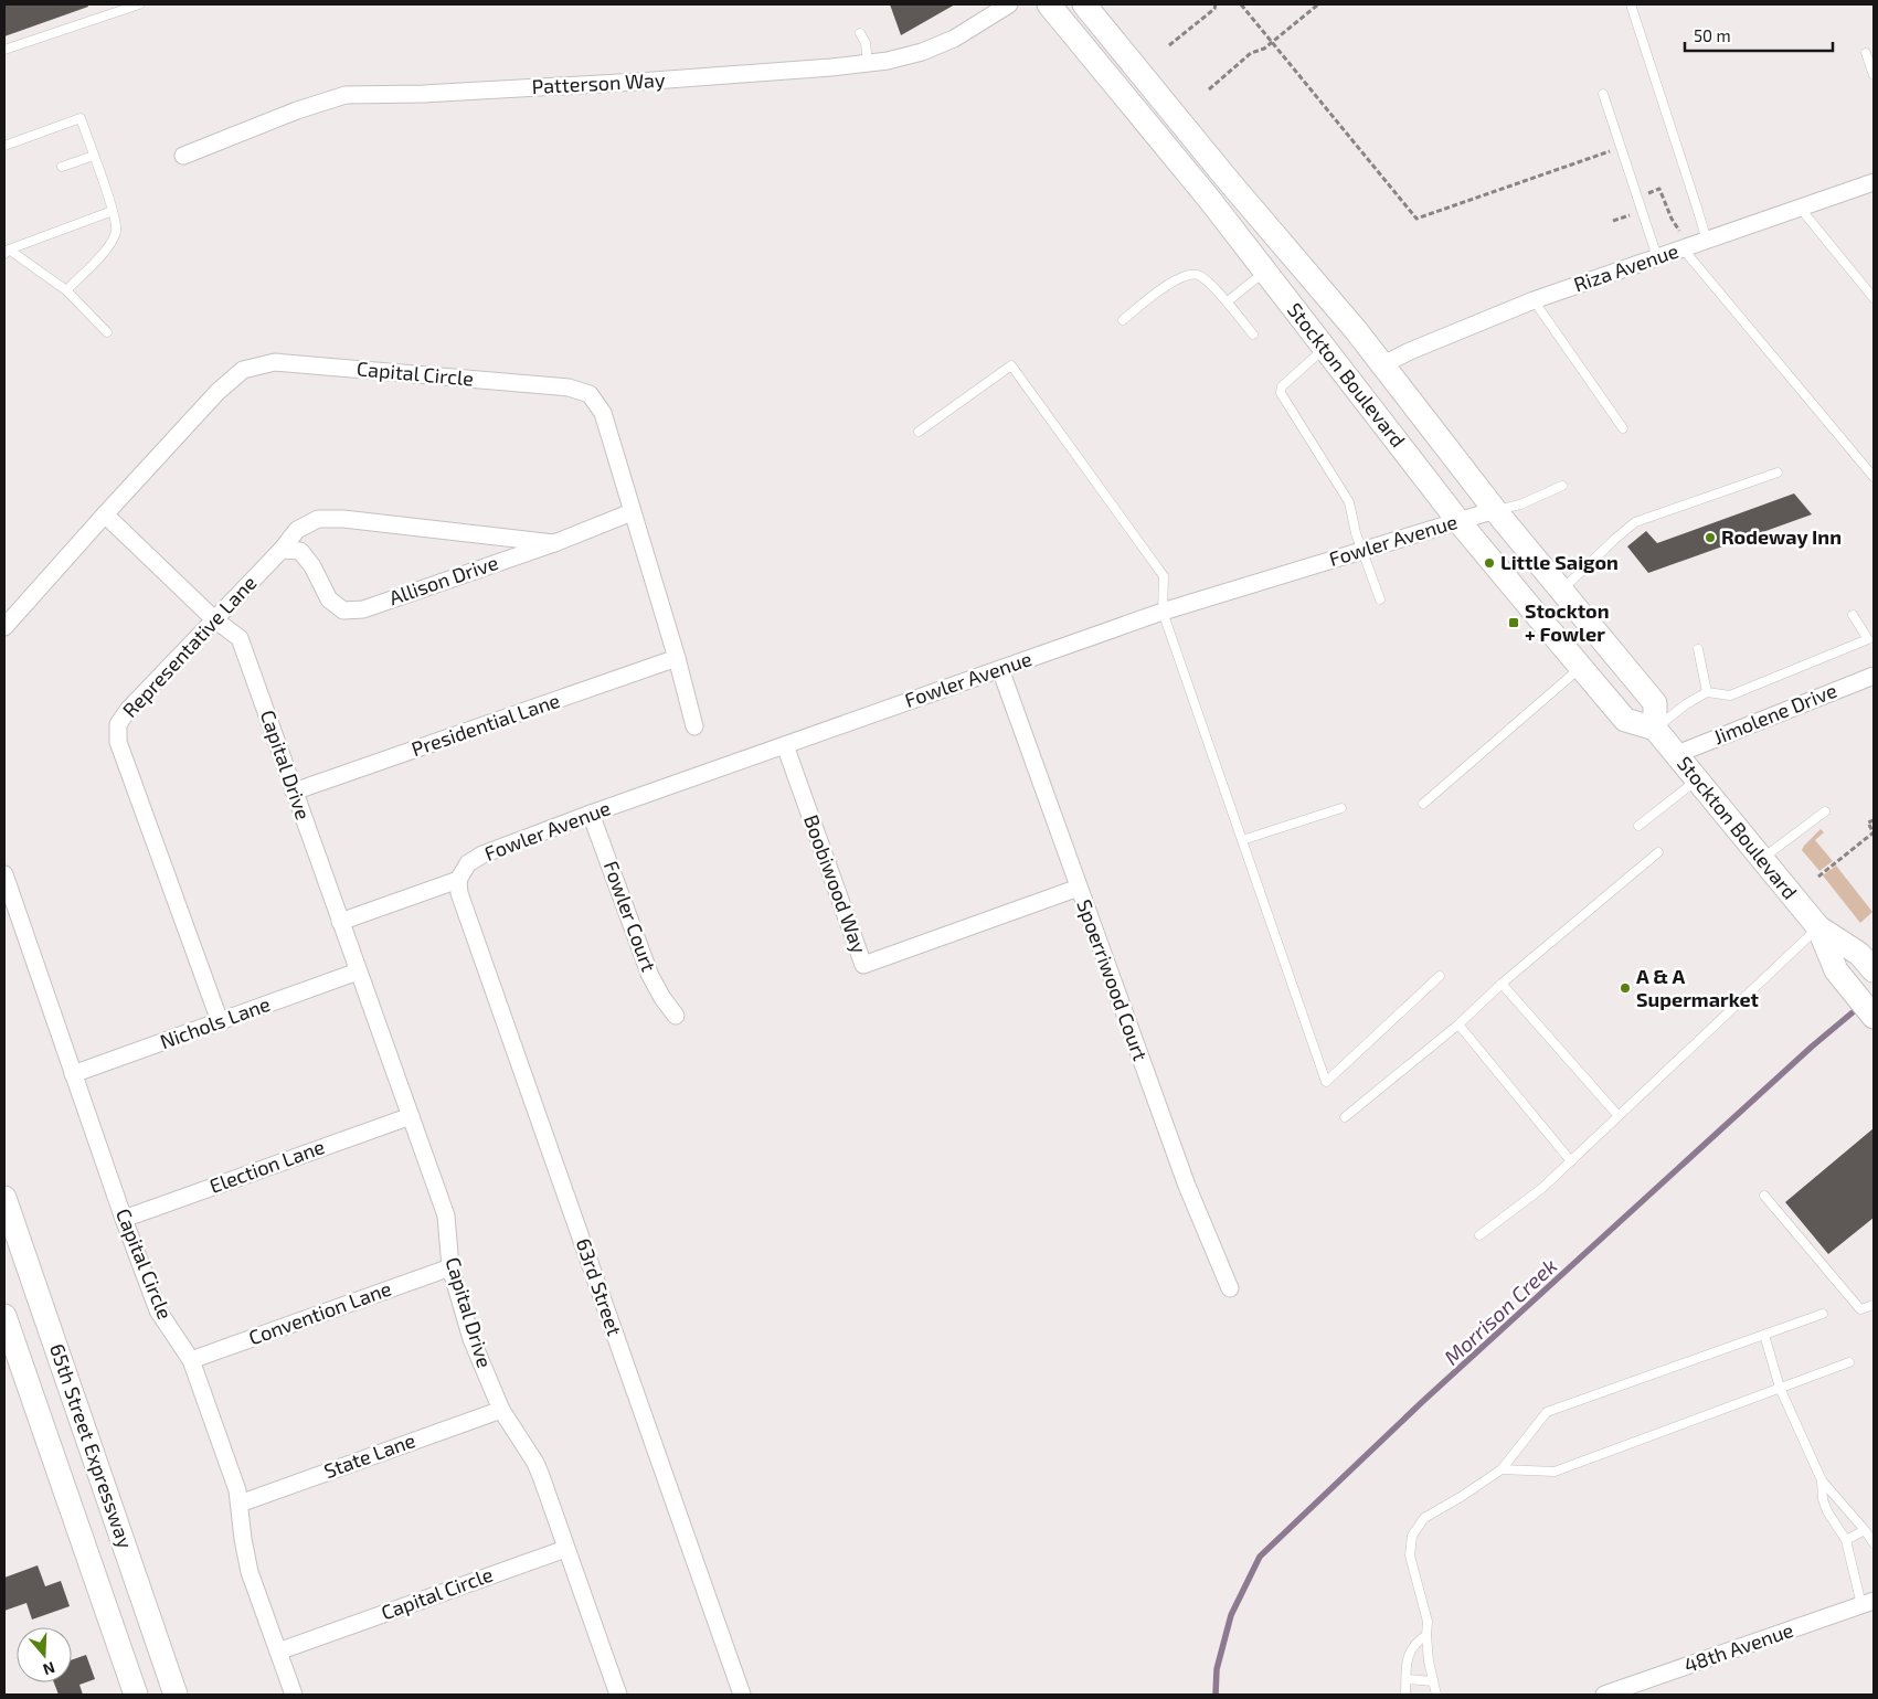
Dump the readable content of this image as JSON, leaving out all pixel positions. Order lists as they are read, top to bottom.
{
  "streets": {
    "main road": ["Stockton Boulevard", "65th Street Expressway"],
    "street": [
      "Patterson Way",
      "Riza Avenue",
      "Capital Circle",
      "Fowler Avenue",
      "Allison Drive",
      "Representative Lane",
      "Jimolene Drive",
      "Presidential Lane",
      "Capital Drive",
      "Boobiwood Way",
      "Fowler Court",
      "Spoerriwood Court",
      "Nichols Lane",
      "Election Lane",
      "63rd Street",
      "Convention Lane",
      "State Lane",
      "48th Avenue"
    ]
  },
  "crossings": [
    ["Riza Avenue", "Stockton Boulevard"],
    ["Capital Circle", "Allison Drive"],
    ["Capital Circle", "Presidential Lane"],
    ["Capital Circle", "Capital Drive"],
    ["Capital Circle", "Nichols Lane"],
    ["Capital Circle", "Election Lane"],
    ["Capital Circle", "Convention Lane"],
    ["Capital Circle", "State Lane"],
    ["Stockton Boulevard", "Fowler Avenue"],
    ["Stockton Boulevard", "Jimolene Drive"],
    ["Fowler Avenue", "Boobiwood Way"],
    ["Fowler Avenue", "Fowler Court"],
    ["Fowler Avenue", "Spoerriwood Court"],
    ["Fowler Avenue", "63rd Street"],
    ["Allison Drive", "Representative Lane"],
    ["Representative Lane", "Capital Drive"],
    ["Representative Lane", "Nichols Lane"],
    ["Presidential Lane", "Capital Drive"],
    ["Capital Drive", "Nichols Lane"],
    ["Capital Drive", "Election Lane"],
    ["Capital Drive", "Convention Lane"],
    ["Capital Drive", "State Lane"],
    ["Boobiwood Way", "Spoerriwood Court"]
  ],
  "water": ["Morrison Creek"],
  "places": {
    "other": ["Rodeway Inn", "Little Saigon", "A & A Supermarket"],
    "transit": ["Stockton + Fowler"]
  },
  "scale_bar": "50 m",
  "north": "bottom"
}
